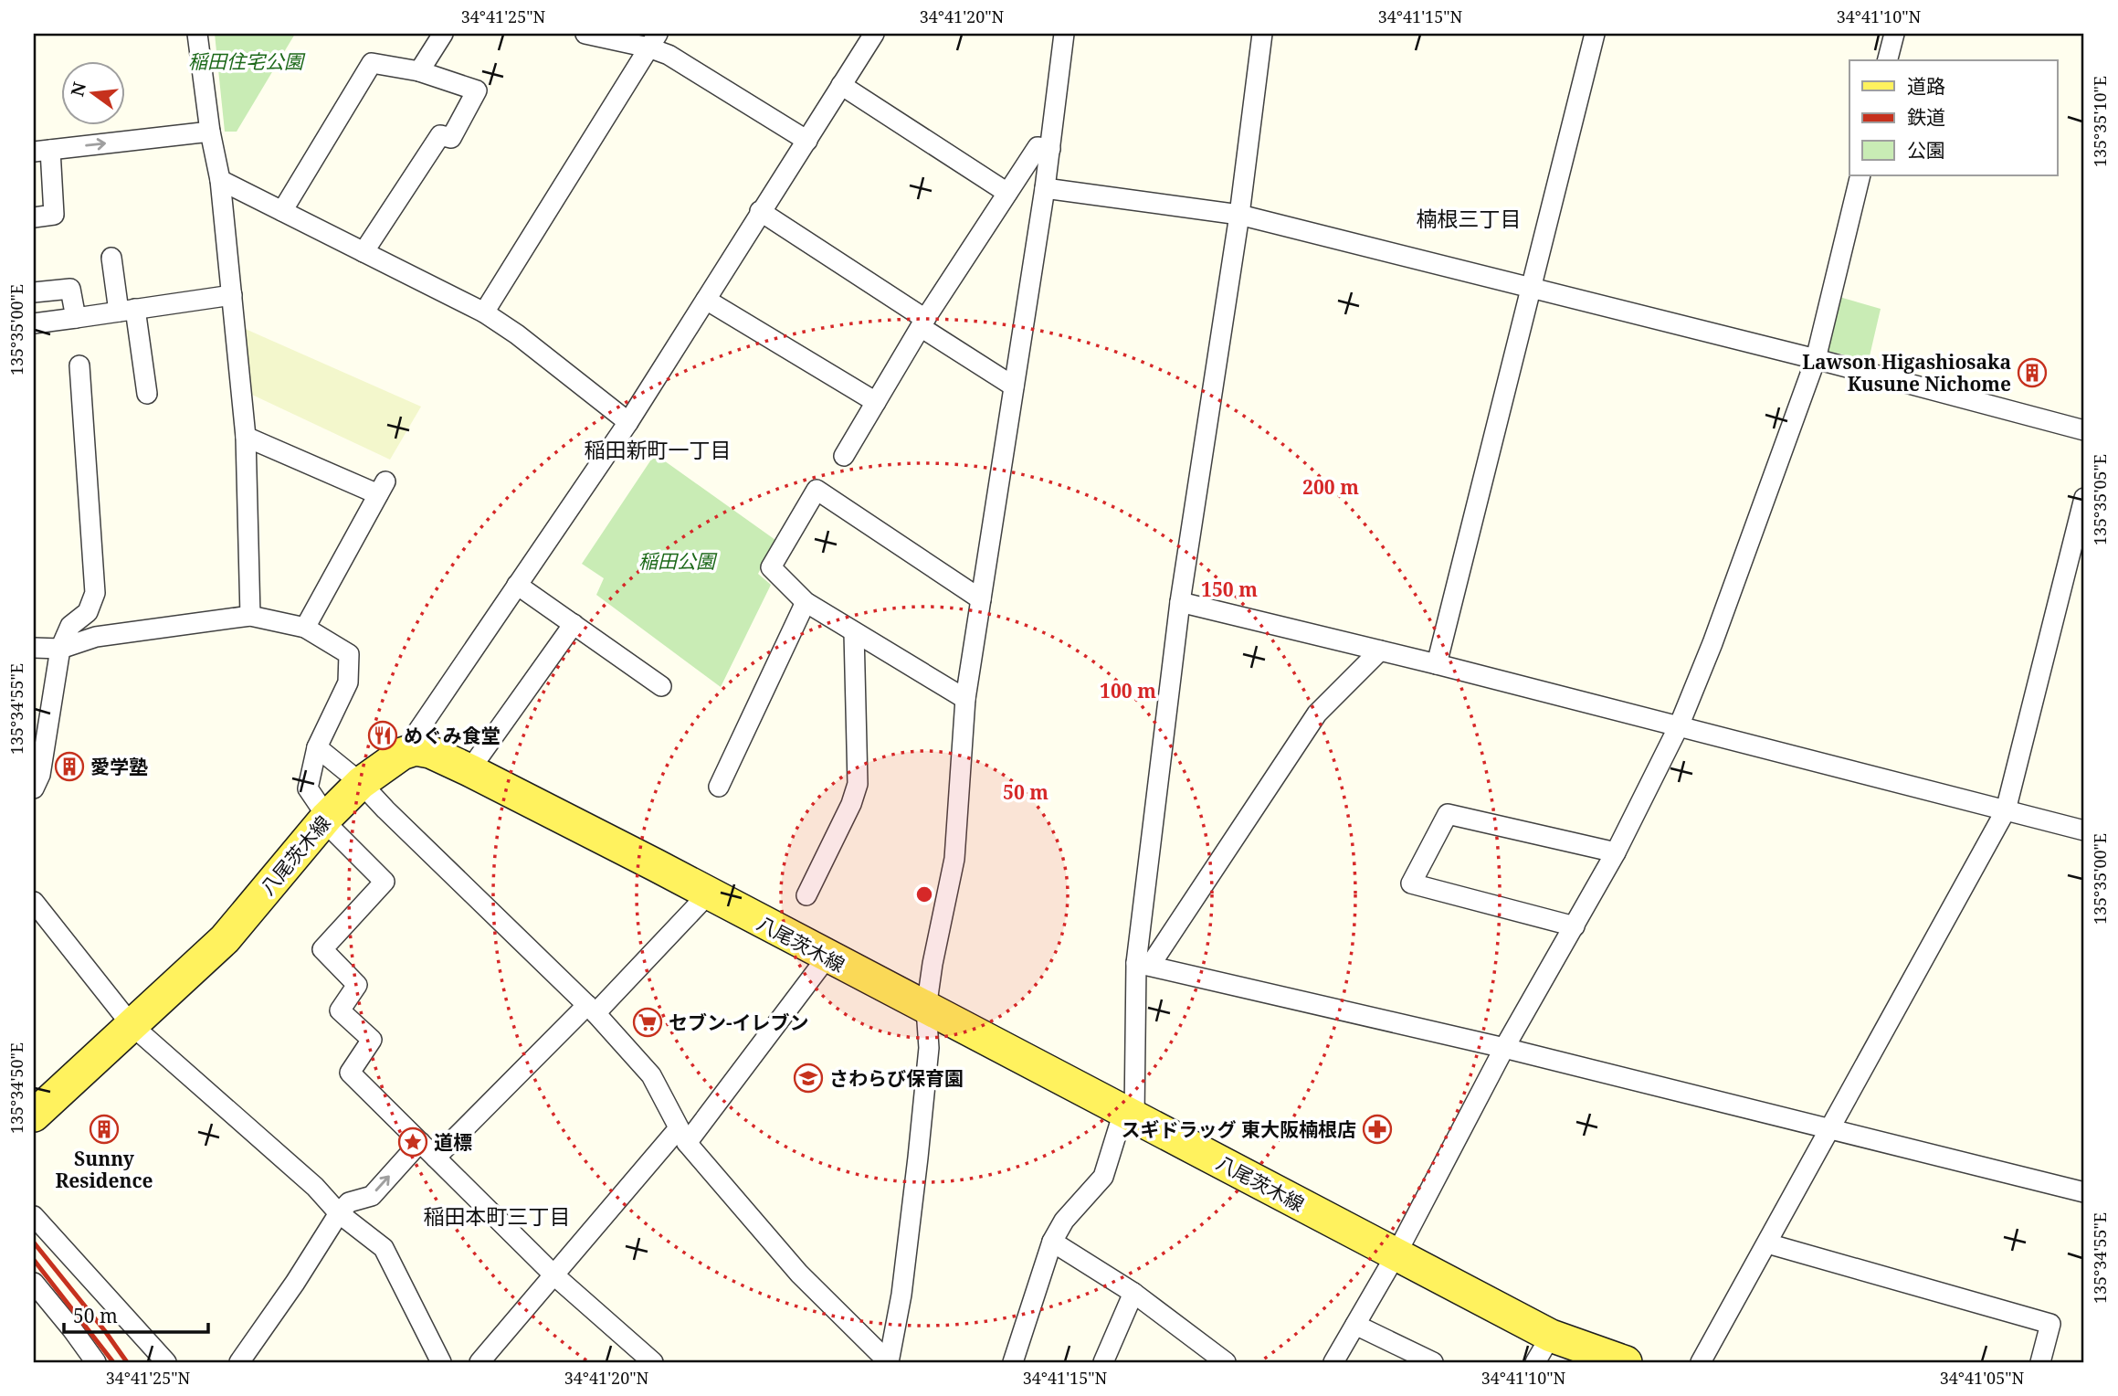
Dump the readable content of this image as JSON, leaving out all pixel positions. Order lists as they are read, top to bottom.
{
  "streets": {
    "main road": ["八尾茨木線"]
  },
  "districts": ["楠根三丁目", "稲田新町一丁目", "稲田本町三丁目"],
  "parks": ["稲田住宅公園", "稲田公園"],
  "places": {
    "building": ["Lawson Higashiosaka Kusune Nichome", "愛学塾", "Sunny Residence"],
    "restaurant": ["めぐみ食堂"],
    "supermarket": ["セブン-イレブン"],
    "school or university": ["さわらび保育園"],
    "pharmacy": ["スギドラッグ 東大阪楠根店"],
    "place": ["道標"]
  },
  "legend": ["道路", "鉄道", "公園"],
  "scale_bar": "50 m",
  "north": "left",
  "coordinates": [
    "34°41'25\"N",
    "34°41'20\"N",
    "34°41'15\"N",
    "34°41'10\"N",
    "135°35'10\"E",
    "135°35'00\"E",
    "135°35'05\"E",
    "135°34'55\"E",
    "135°34'50\"E",
    "34°41'05\"N"
  ],
  "rings": [
    "200 m",
    "150 m",
    "100 m",
    "50 m"
  ]
}
